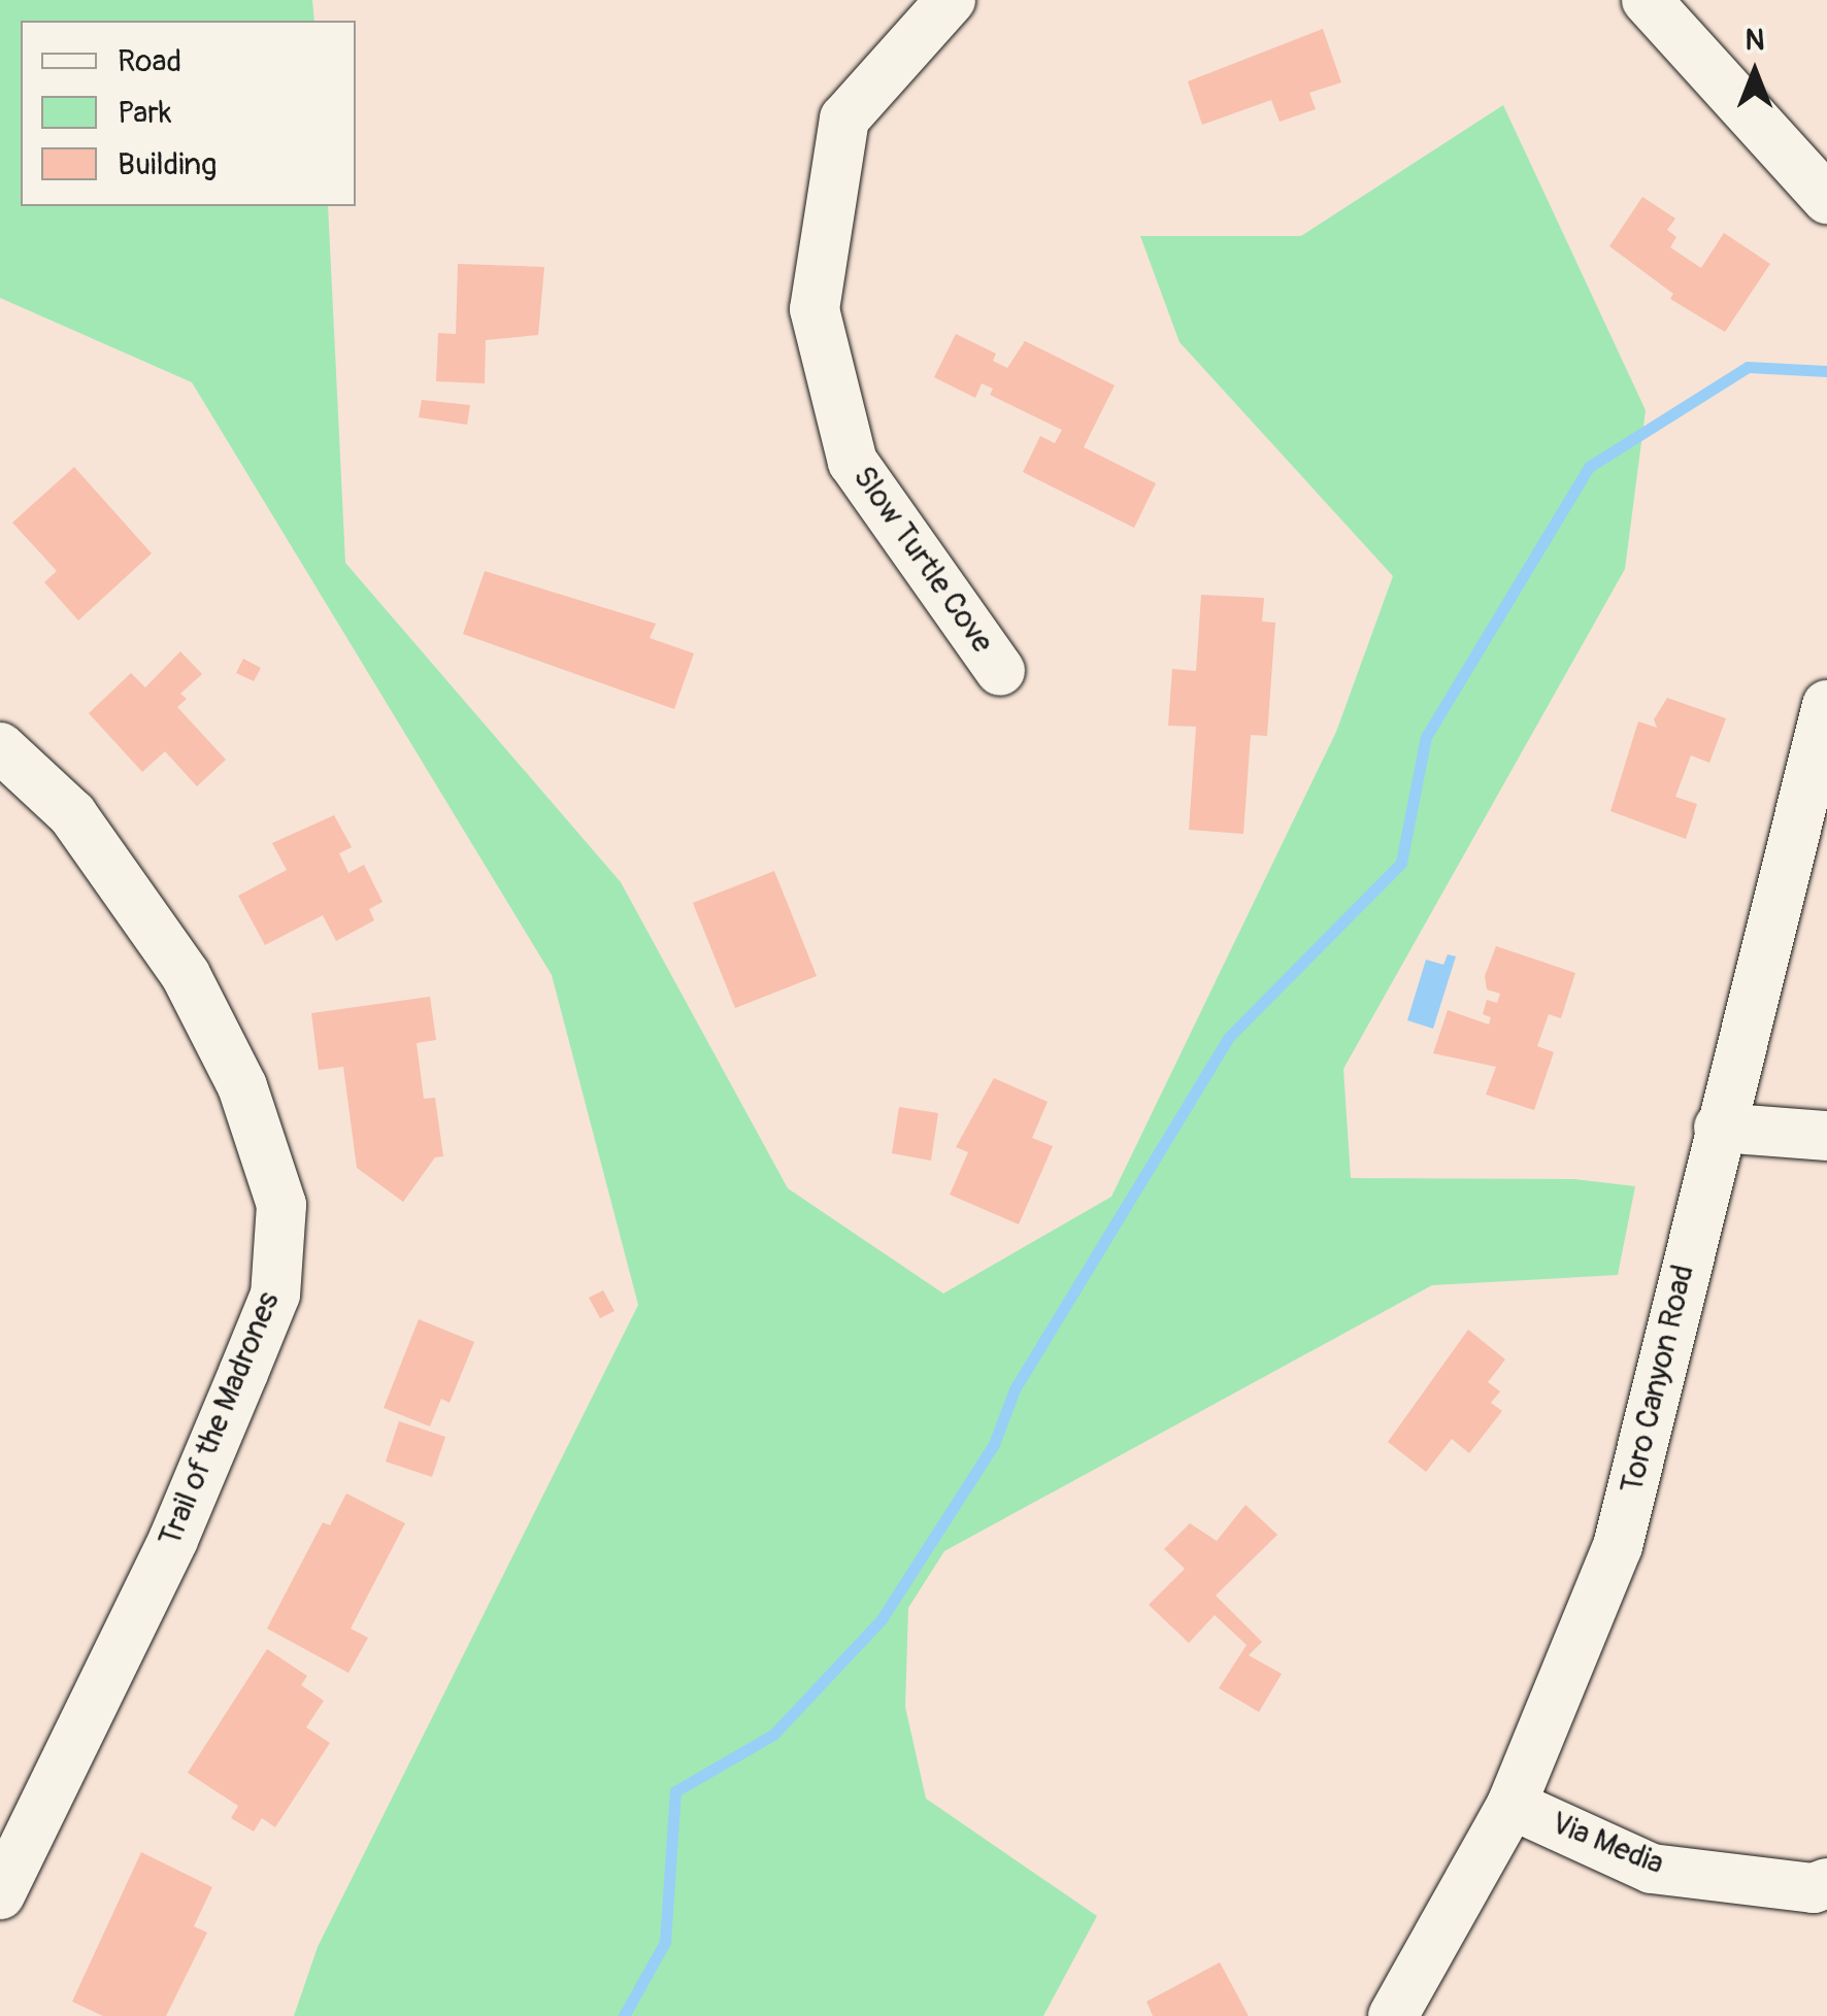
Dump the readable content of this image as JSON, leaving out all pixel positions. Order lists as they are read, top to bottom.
{
  "streets": {
    "street": [
      "Slow Turtle Cove",
      "Toro Canyon Road",
      "Trail of the Madrones",
      "Via Media"
    ]
  },
  "crossings": [
    ["Toro Canyon Road", "Via Media"]
  ],
  "legend": ["Road", "Park", "Building"],
  "north": "top"
}
